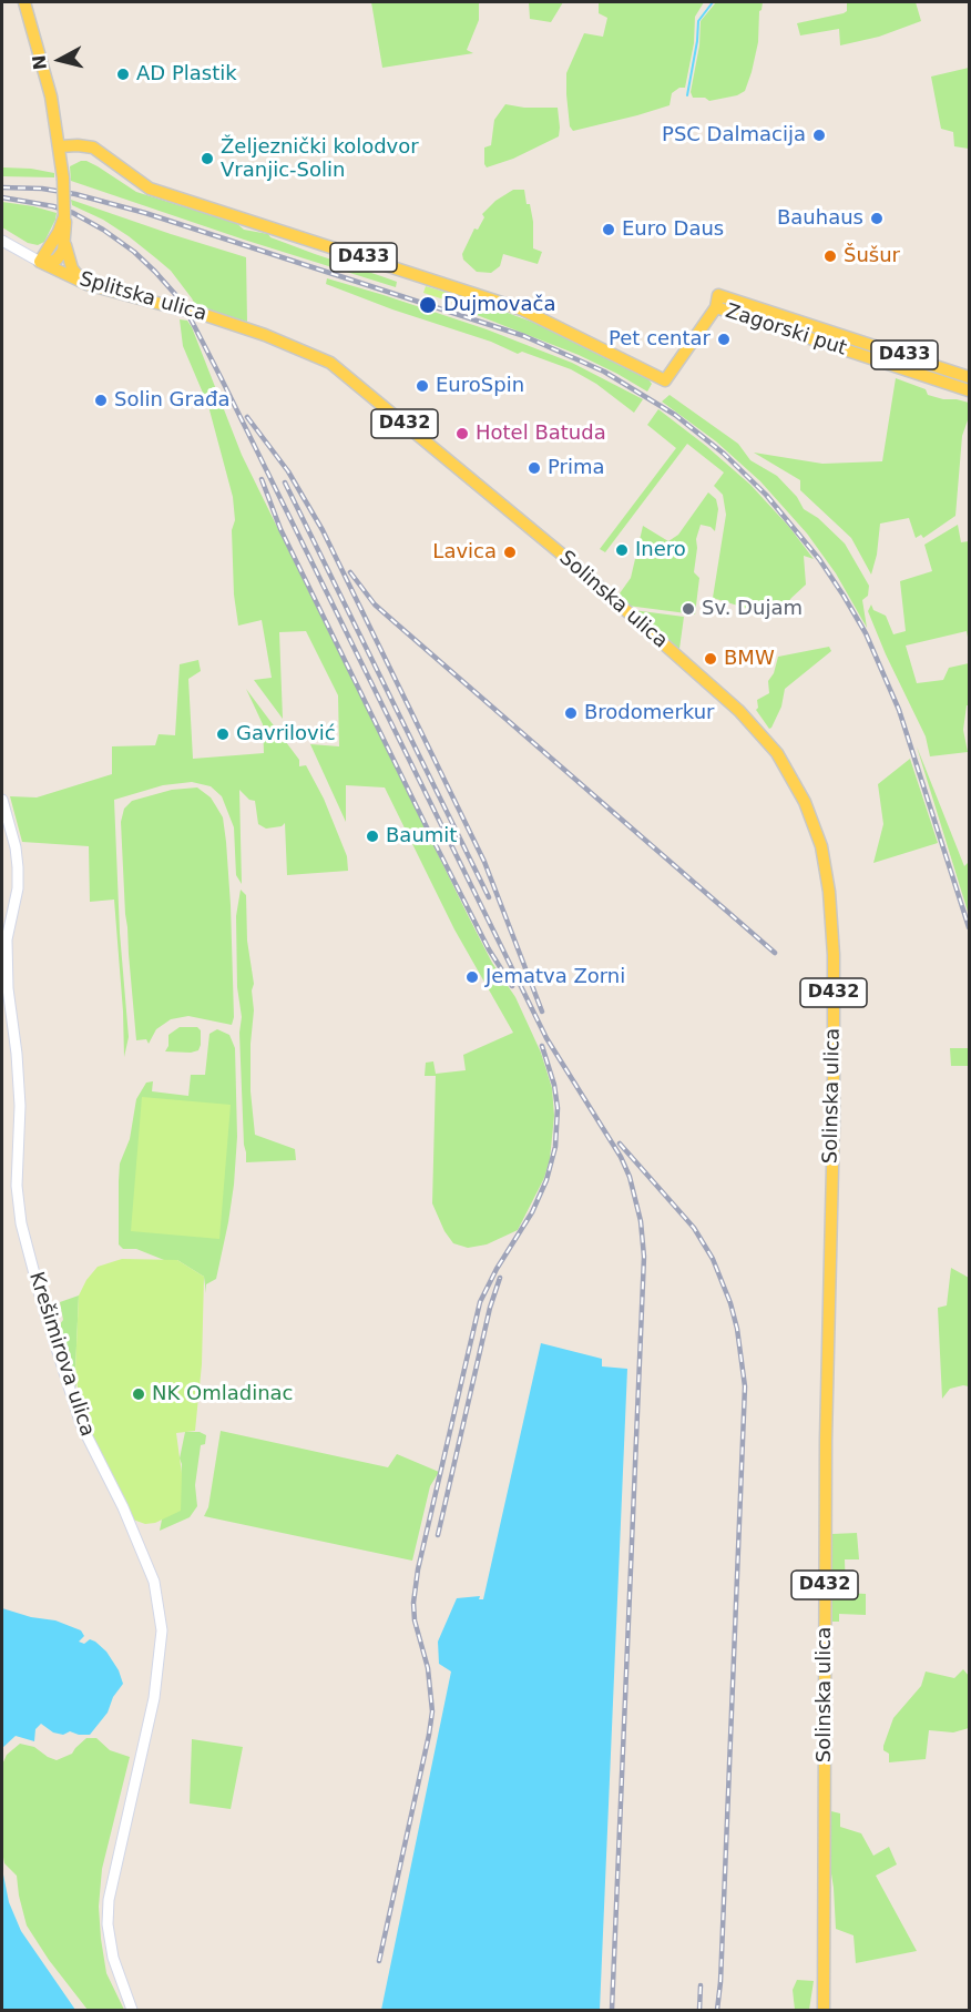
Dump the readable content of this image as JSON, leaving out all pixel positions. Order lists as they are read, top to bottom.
{
  "streets": {
    "main road": [
      "D433",
      "Splitska ulica",
      "Zagorski put",
      "D432",
      "Solinska ulica",
      "Krešimirova ulica"
    ]
  },
  "crossings": [
    ["D433", "Zagorski put"],
    ["Splitska ulica", "Solinska ulica"]
  ],
  "places": [
    "AD Plastik",
    "PSC Dalmacija",
    "Željeznički kolodvor Vranjic-Solin",
    "Bauhaus",
    "Euro Daus",
    "Šušur",
    "Dujmovača",
    "Pet centar",
    "EuroSpin",
    "Solin Građa",
    "Hotel Batuda",
    "Prima",
    "Inero",
    "Lavica",
    "Sv. Dujam",
    "BMW",
    "Brodomerkur",
    "Gavrilović",
    "Baumit",
    "Jematva Zorni",
    "NK Omladinac"
  ],
  "north": "left"
}
